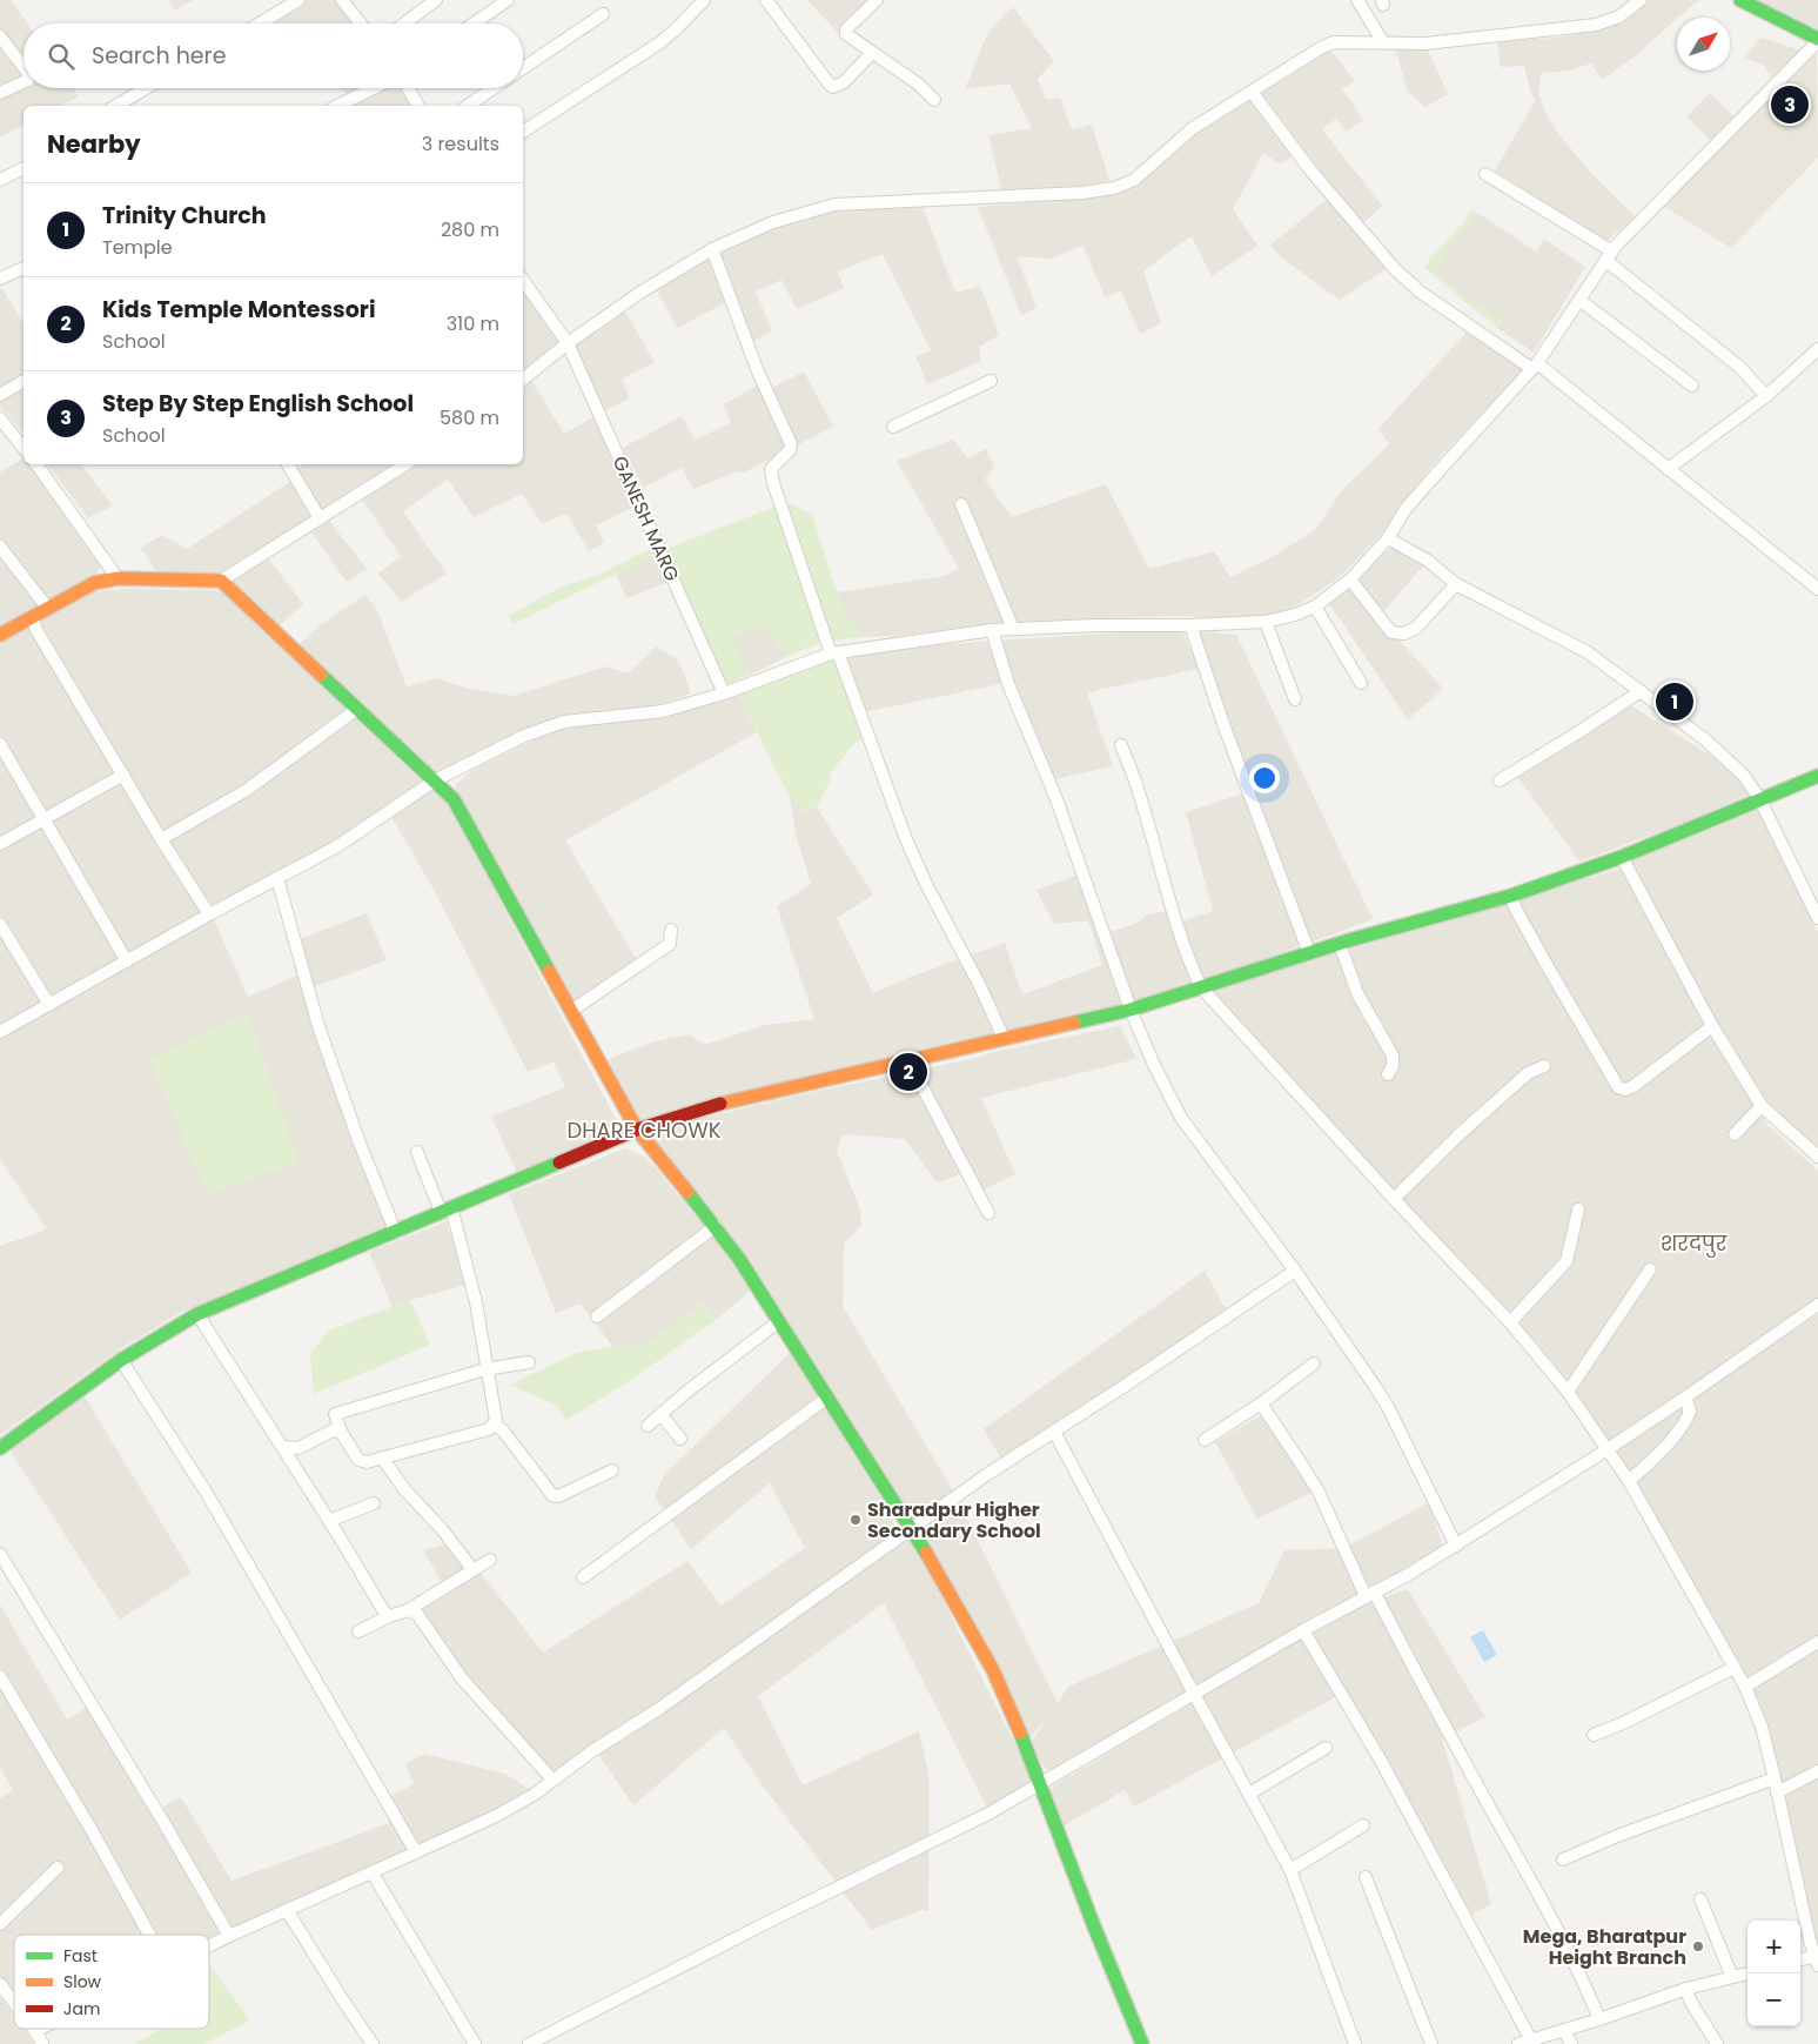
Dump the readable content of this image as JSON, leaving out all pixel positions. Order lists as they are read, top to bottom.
{
  "streets": {
    "street": ["GANESH MARG"]
  },
  "districts": ["DHARE CHOWK", "शरदपुर"],
  "places": ["Sharadpur Higher Secondary School", "Mega, Bharatpur Height Branch"],
  "legend": ["Fast", "Slow", "Jam"],
  "north": "top right",
  "page": {
    "search": "Search here",
    "pins": ["3", "1", "2"],
    "heading": ["Nearby", "3 results"],
    "list": [
      {
        "mark": "1",
        "name": "Trinity Church",
        "note": "Temple",
        "value": "280 m"
      },
      {
        "mark": "2",
        "name": "Kids Temple Montessori",
        "note": "School",
        "value": "310 m"
      },
      {
        "mark": "3",
        "name": "Step By Step English School",
        "note": "School",
        "value": "580 m"
      }
    ],
    "map_buttons": ["+", "−"]
  }
}
